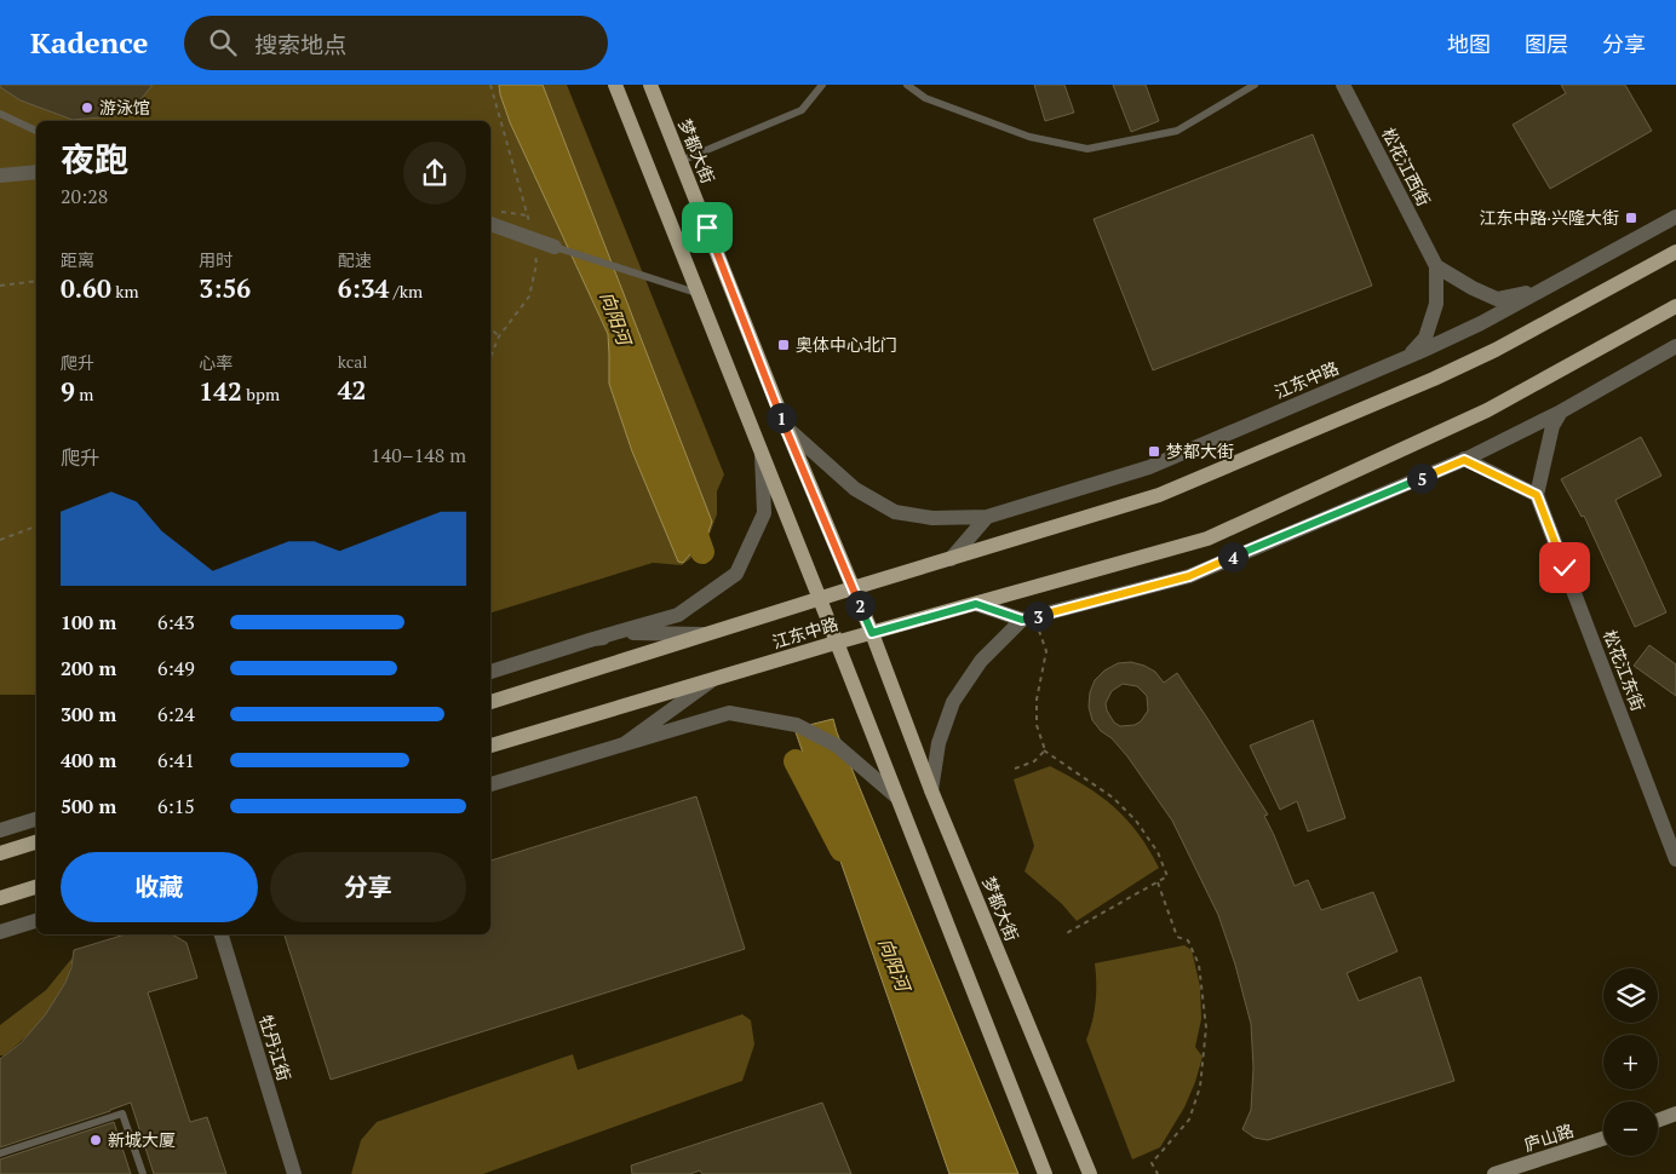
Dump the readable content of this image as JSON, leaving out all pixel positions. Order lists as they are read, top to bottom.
{
  "streets": {
    "main road": ["梦都大街", "江东中路", "庐山路"],
    "street": ["松花江西街", "松花江东街", "牡丹江街"]
  },
  "crossings": [
    ["梦都大街", "江东中路"]
  ],
  "water": ["向阳河"],
  "places": {
    "other": ["游泳馆", "新城大厦"],
    "transit": ["江东中路·兴隆大街", "奥体中心北门", "梦都大街"]
  },
  "page": {
    "header": "Kadence",
    "search": "搜索地点",
    "nav": ["地图", "图层", "分享"],
    "heading": ["夜跑", "20:28"],
    "stats": [
      ["距离", "0.60 km"],
      ["用时", "3:56"],
      ["配速", "6:34 /km"],
      ["爬升", "9 m"],
      ["心率", "142 bpm"],
      ["kcal", "42"]
    ],
    "pins": [
      "1",
      "5",
      "4",
      "2",
      "3"
    ],
    "chart": ["爬升", "140–148 m"],
    "list": [
      {
        "name": "100 m",
        "note": "6:43"
      },
      {
        "name": "200 m",
        "note": "6:49"
      },
      {
        "name": "300 m",
        "note": "6:24"
      },
      {
        "name": "400 m",
        "note": "6:41"
      },
      {
        "name": "500 m",
        "note": "6:15"
      }
    ],
    "buttons": ["收藏", "分享"],
    "map_buttons": ["+", "−"]
  }
}
